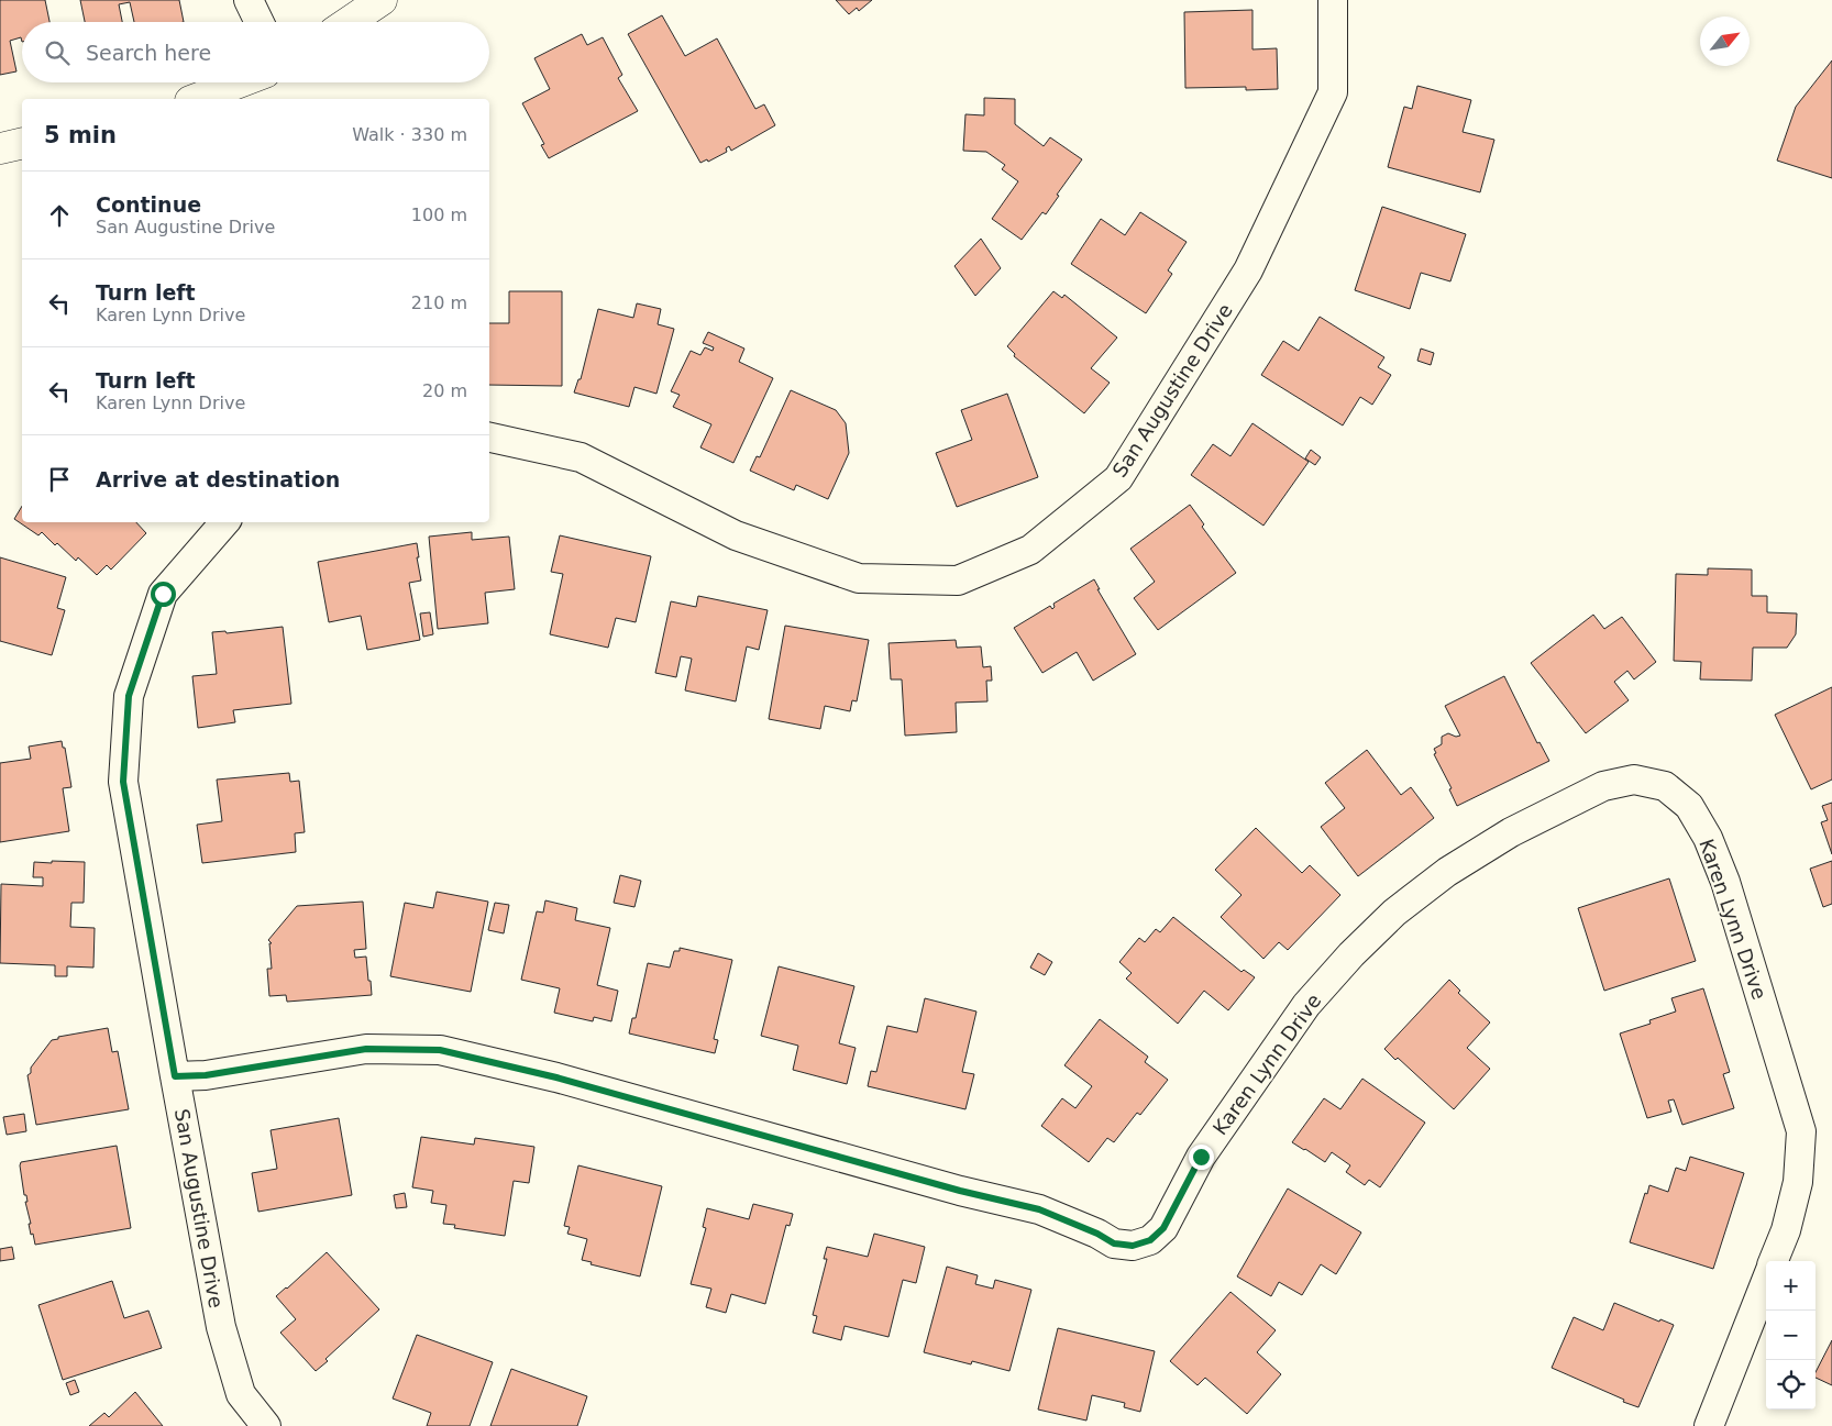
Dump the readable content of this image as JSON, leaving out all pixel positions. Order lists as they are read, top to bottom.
{
  "streets": {
    "street": ["San Augustine Drive", "Karen Lynn Drive"]
  },
  "crossings": [
    ["San Augustine Drive", "Karen Lynn Drive"]
  ],
  "north": "top right",
  "page": {
    "search": "Search here",
    "heading": ["5 min", "Walk · 330 m"],
    "list": [
      ["Continue", "San Augustine Drive", "100 m"],
      ["Turn left", "Karen Lynn Drive", "210 m"],
      ["Turn left", "Karen Lynn Drive", "20 m"],
      "Arrive at destination"
    ],
    "map_buttons": ["+", "−"]
  }
}
